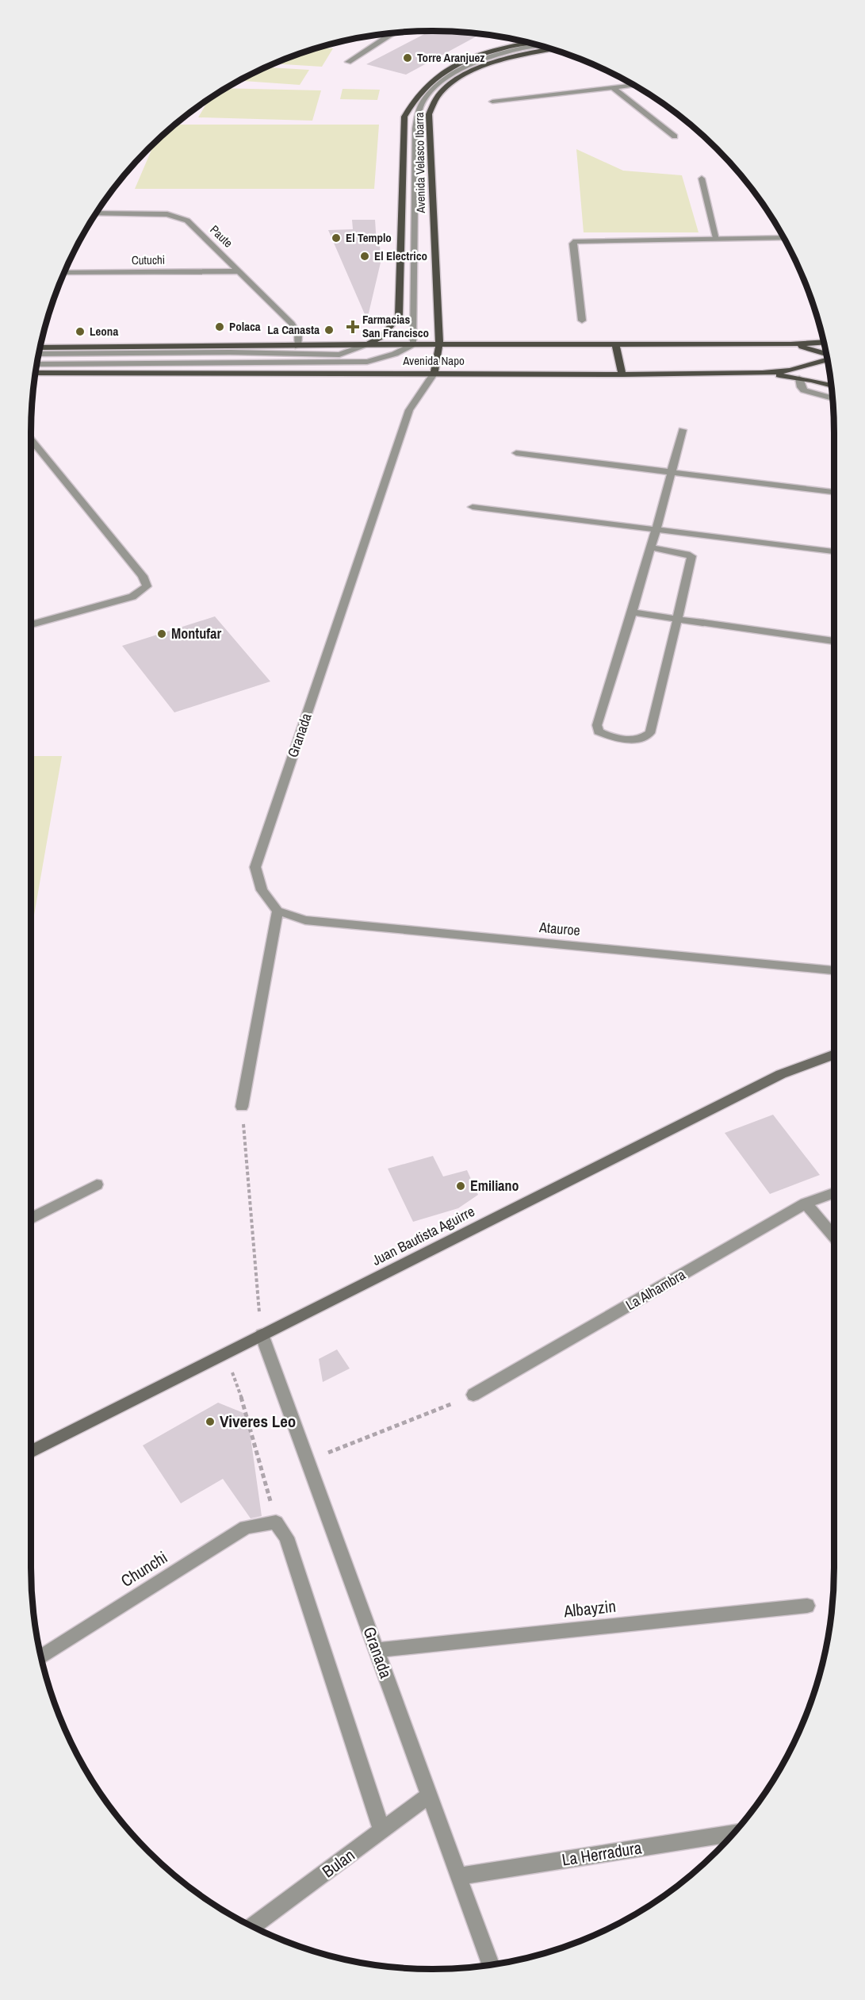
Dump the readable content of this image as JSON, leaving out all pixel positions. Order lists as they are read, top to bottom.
{
  "streets": {
    "main road": ["Avenida Velasco Ibarra", "Avenida Napo", "Juan Bautista Aguirre"],
    "street": [
      "Paute",
      "Cutuchi",
      "Granada",
      "Atauroe",
      "La Alhambra",
      "Chunchi",
      "Albayzin",
      "La Herradura",
      "Bulan"
    ]
  },
  "crossings": [
    ["Avenida Velasco Ibarra", "Avenida Napo"],
    ["Avenida Velasco Ibarra", "Granada"],
    ["Paute", "Cutuchi"],
    ["Paute", "Avenida Napo"],
    ["Avenida Napo", "Granada"],
    ["Granada", "Atauroe"],
    ["Granada", "Juan Bautista Aguirre"],
    ["Granada", "Albayzin"],
    ["Granada", "La Herradura"],
    ["Granada", "Bulan"]
  ],
  "places": {
    "other": [
      "Torre Aranjuez",
      "El Templo",
      "El Electrico",
      "Polaca",
      "La Canasta",
      "Leona",
      "Montufar",
      "Emiliano",
      "Viveres Leo"
    ],
    "health": ["Farmacias San Francisco"]
  }
}
